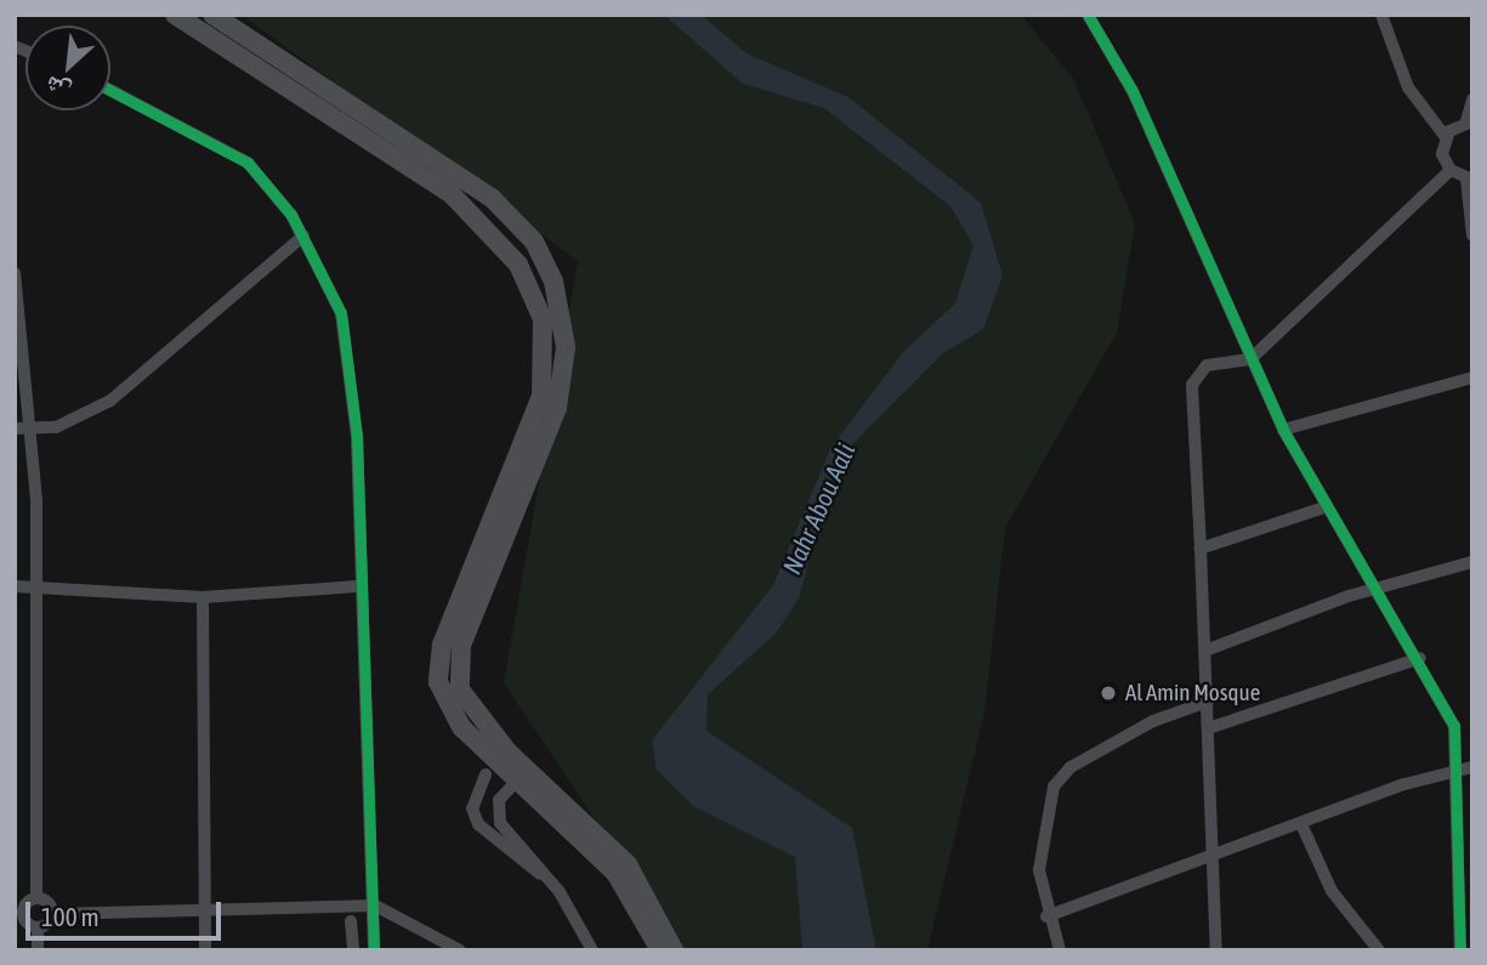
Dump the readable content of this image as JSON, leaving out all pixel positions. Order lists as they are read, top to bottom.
{
  "water": ["Nahr Abou Aali"],
  "places": ["Al Amin Mosque"],
  "scale_bar": "100 m",
  "north": "bottom left"
}
